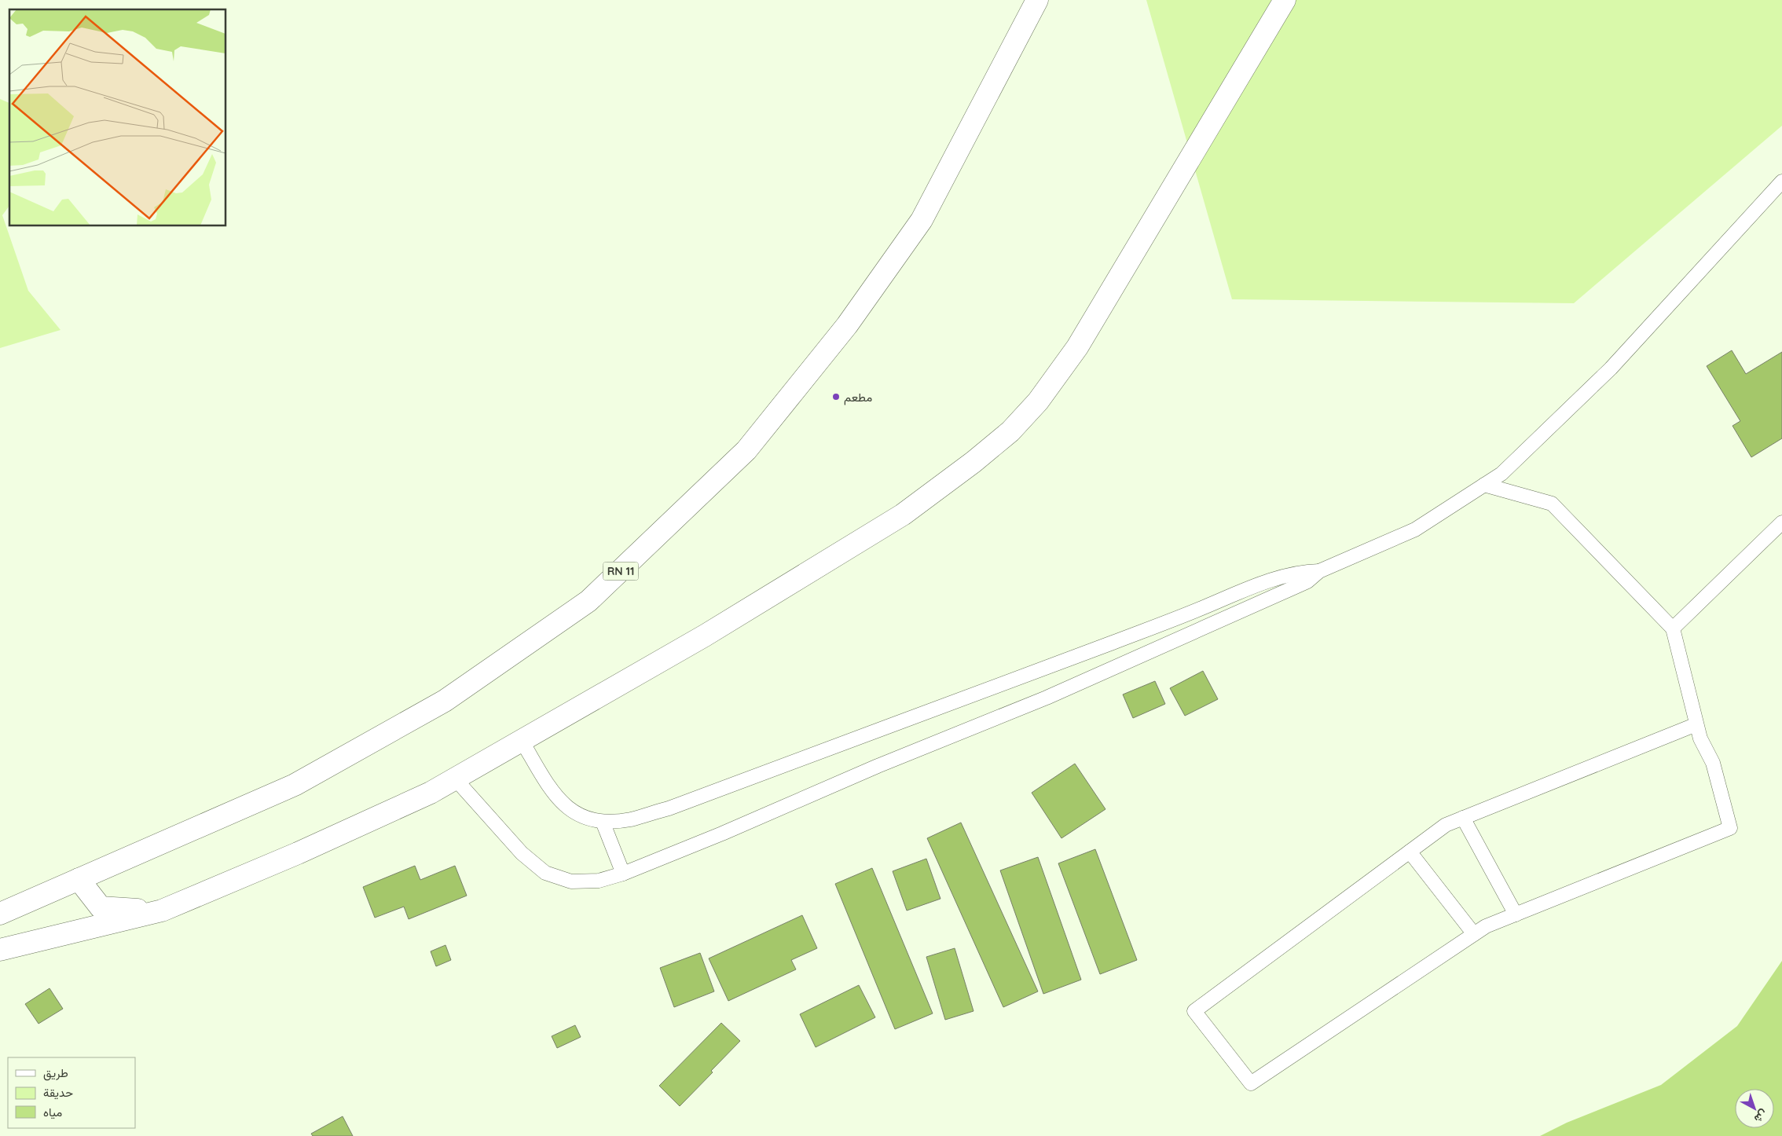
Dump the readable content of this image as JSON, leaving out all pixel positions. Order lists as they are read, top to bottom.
{
  "streets": {
    "street": ["RN 11"]
  },
  "places": ["مطعم"],
  "legend": ["طريق", "حديقة", "مياه"],
  "north": "bottom right"
}
